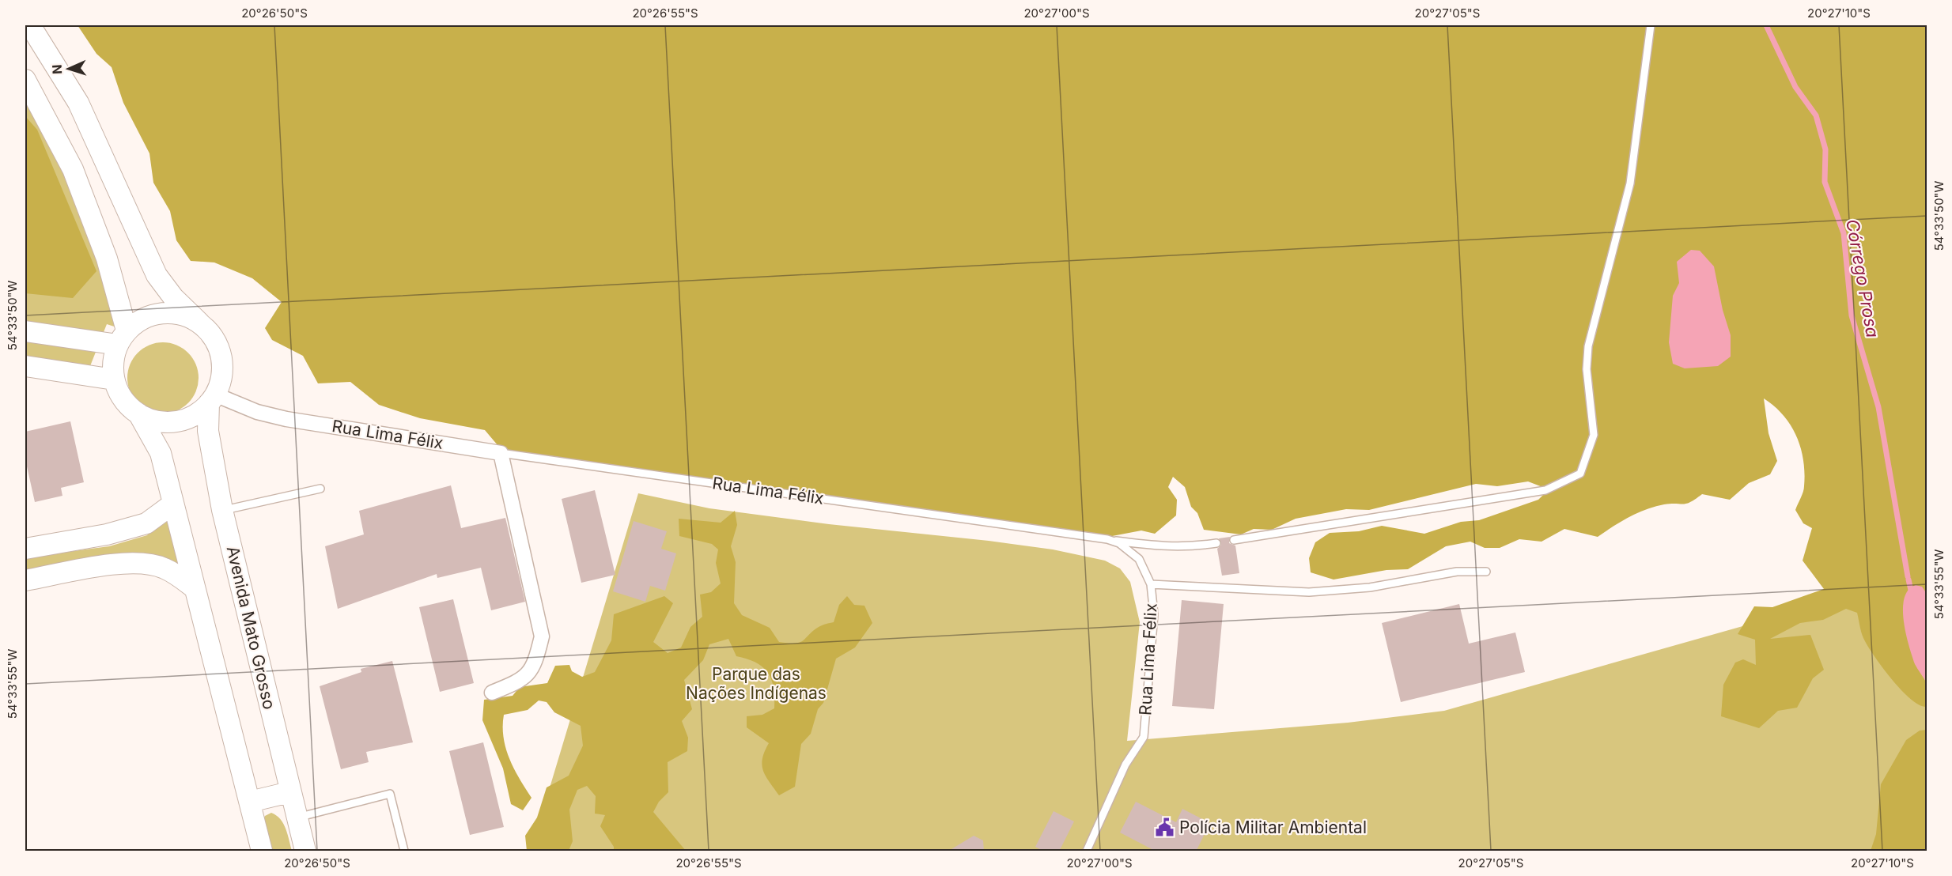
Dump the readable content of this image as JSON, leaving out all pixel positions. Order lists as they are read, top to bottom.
{
  "streets": {
    "main road": ["Avenida Mato Grosso"],
    "street": ["Rua Lima Félix"]
  },
  "crossings": [
    ["Rua Lima Félix", "Avenida Mato Grosso"]
  ],
  "water": ["Córrego Prosa"],
  "parks": ["Parque das Nações Indígenas"],
  "places": {
    "public building": ["Polícia Militar Ambiental"]
  },
  "north": "left",
  "coordinates": [
    "20°26'50\"S",
    "20°26'55\"S",
    "20°27'00\"S",
    "20°27'05\"S",
    "20°27'10\"S",
    "54°33'50\"W",
    "54°33'55\"W"
  ]
}
